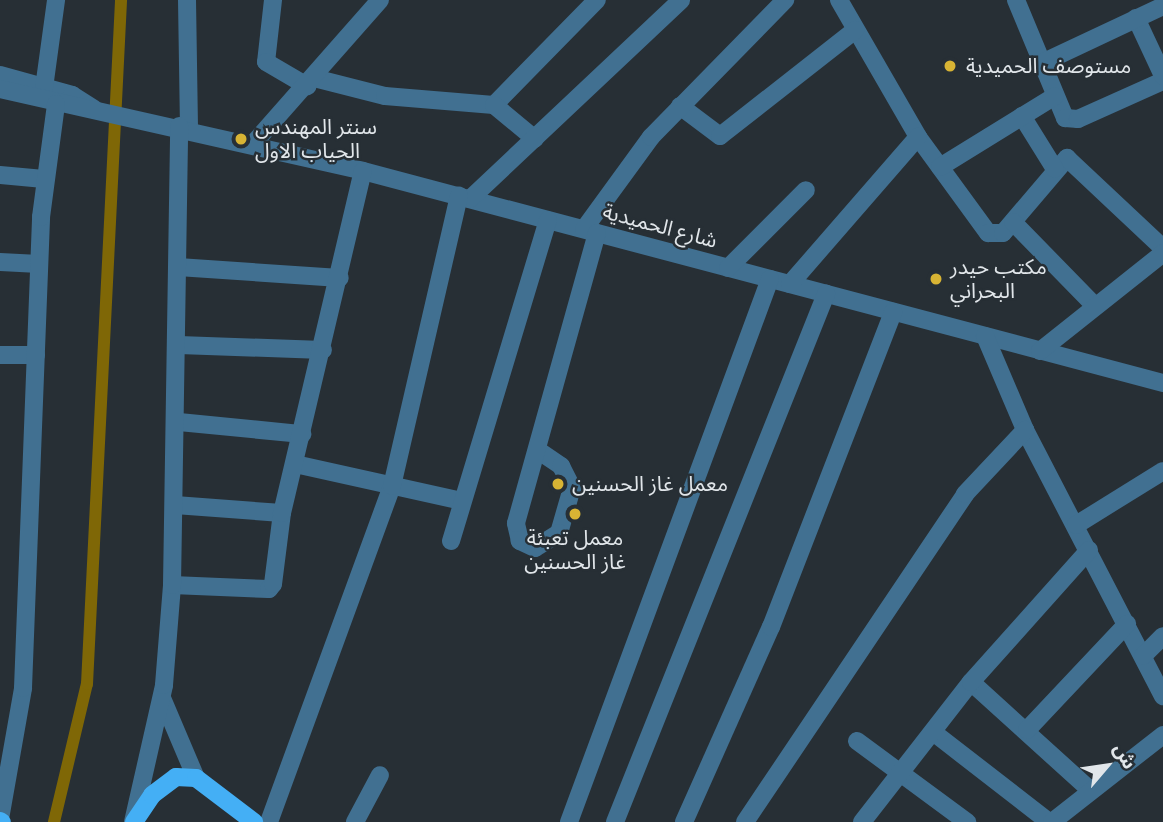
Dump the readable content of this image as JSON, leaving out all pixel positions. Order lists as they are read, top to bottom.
{
  "streets": {
    "street": ["شارع الحميدية"]
  },
  "places": [
    "مستوصف الحميدية",
    "سنتر المهندس الحياب الاول",
    "مكتب حيدر البحراني",
    "معمل غاز الحسنين",
    "معمل تعبئة غاز الحسنين"
  ],
  "north": "top right"
}
